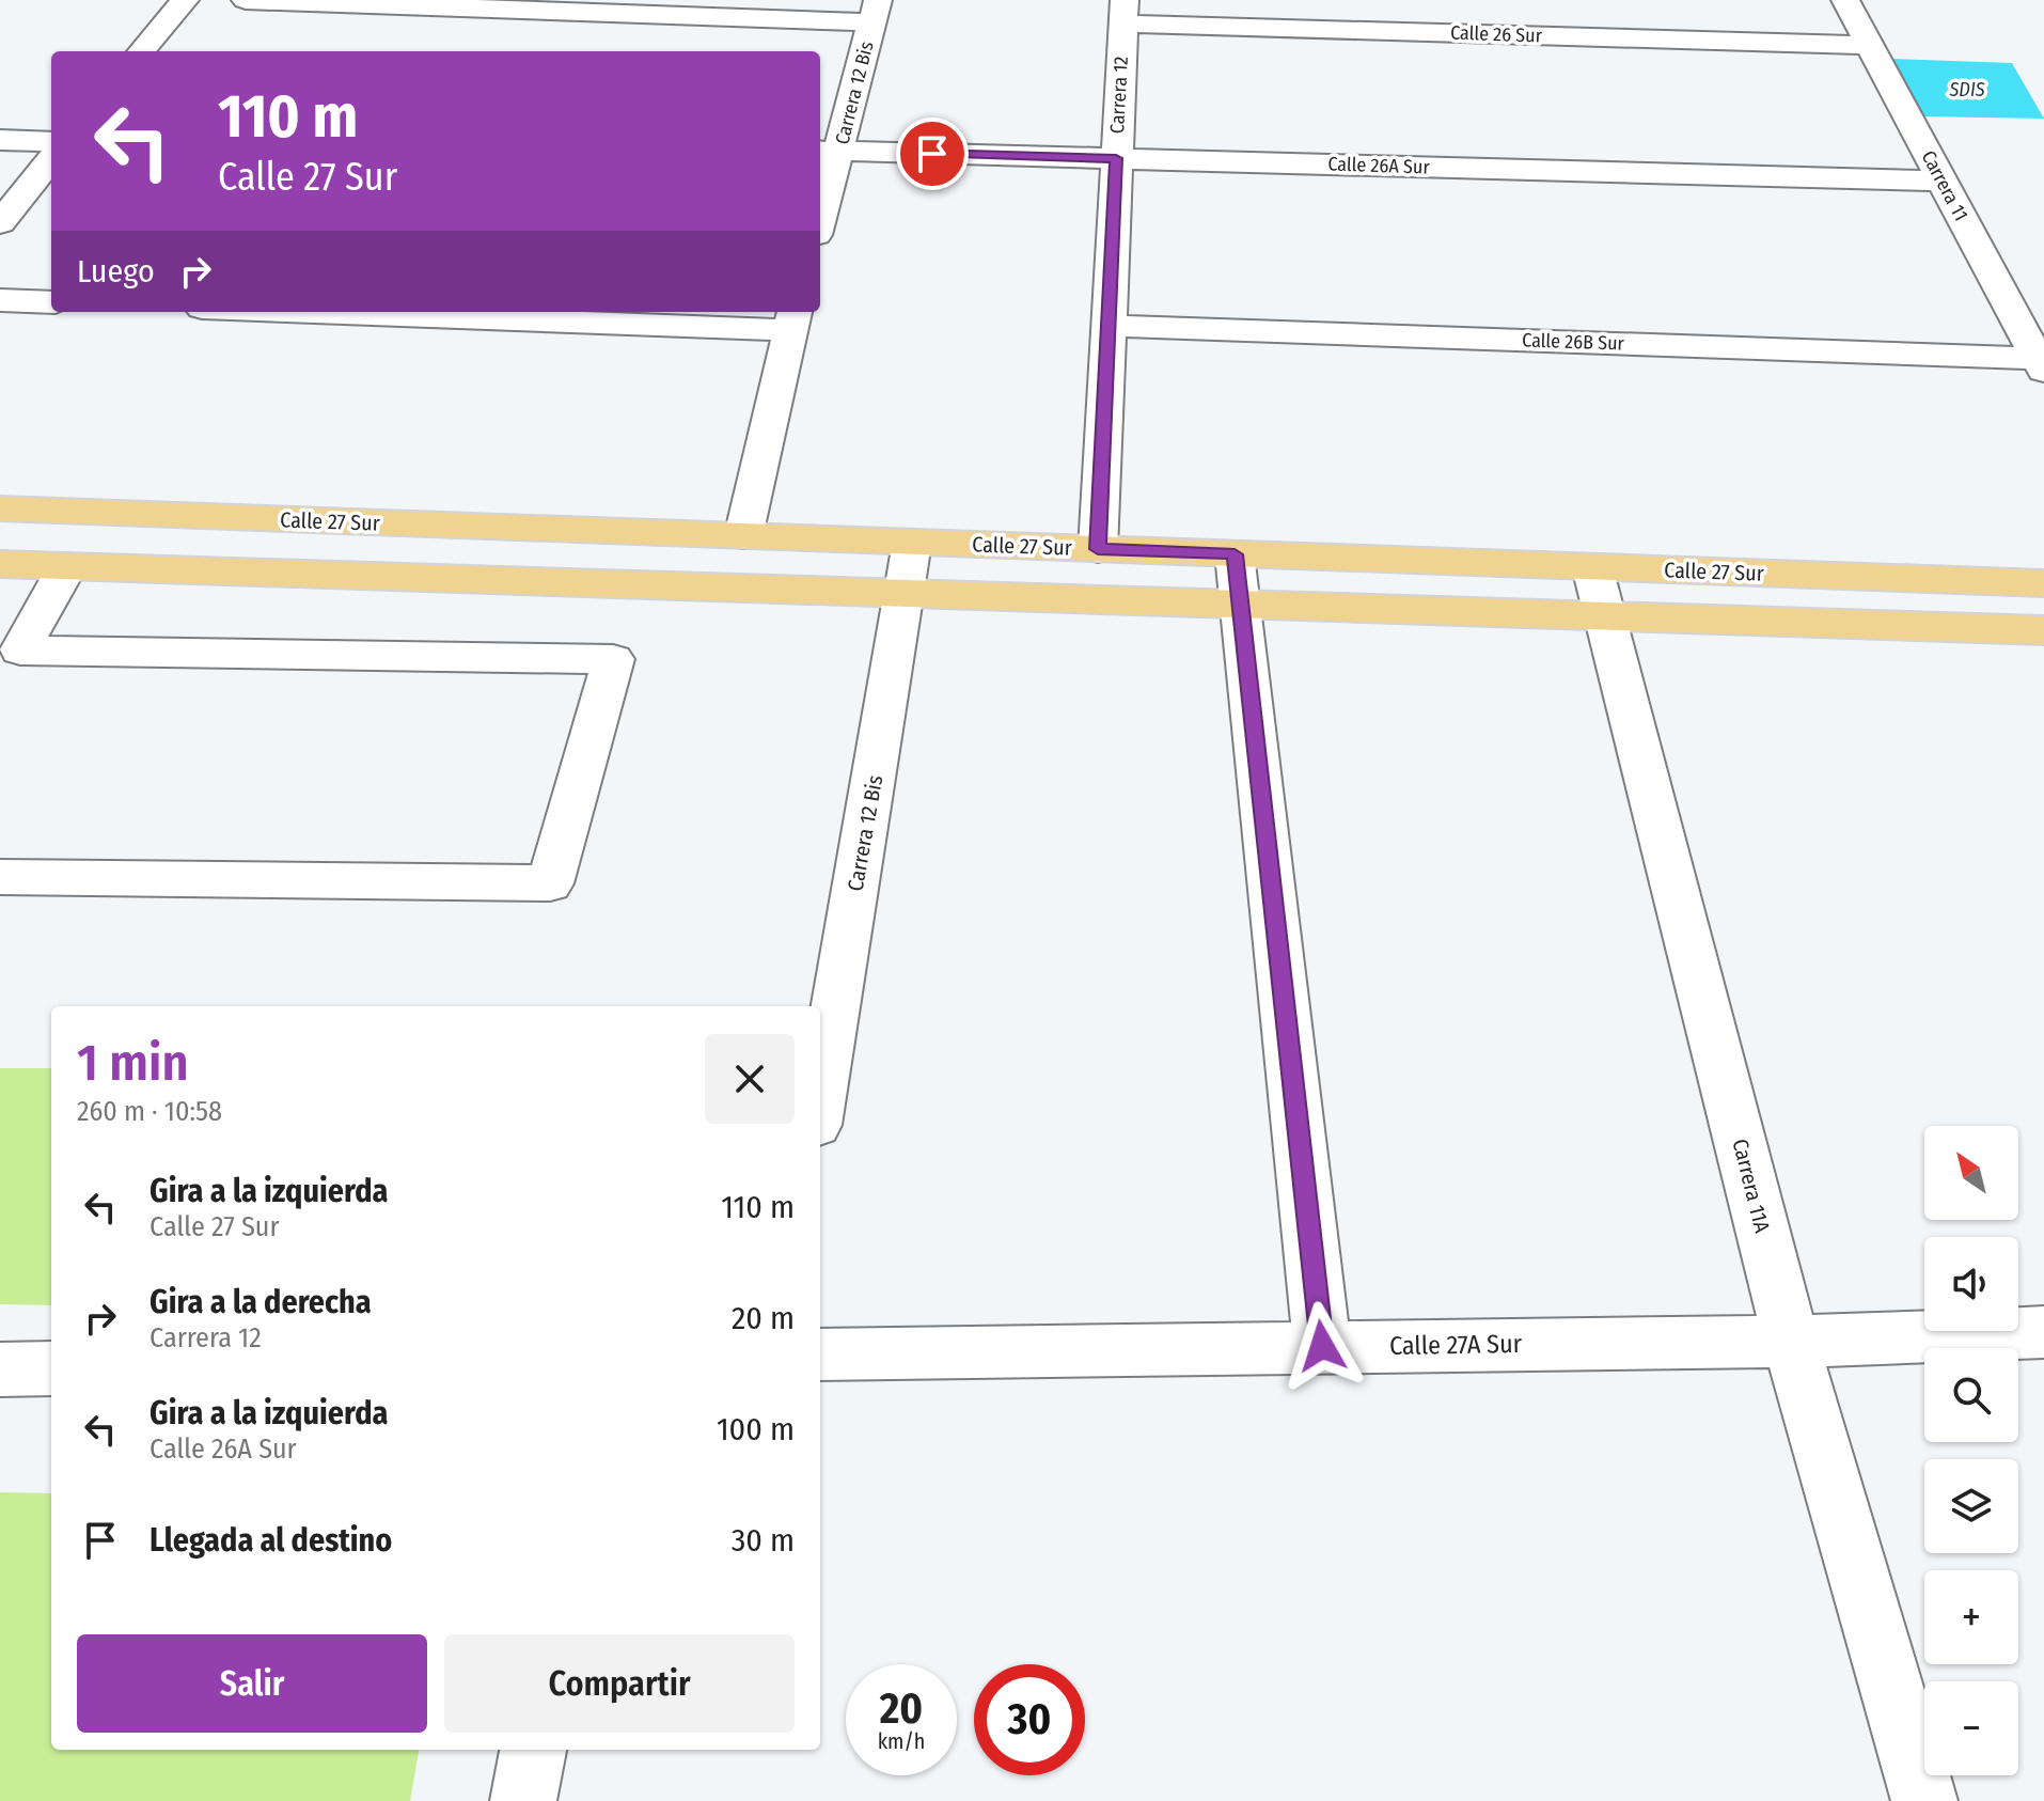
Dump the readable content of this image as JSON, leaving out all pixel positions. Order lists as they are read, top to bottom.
{
  "streets": {
    "main road": ["Calle 27 Sur"],
    "street": [
      "Calle 26 Sur",
      "Carrera 12 Bis",
      "Carrera 12",
      "Calle 26A Sur",
      "Carrera 11",
      "Calle 26B Sur",
      "Carrera 11A",
      "Calle 27A Sur"
    ]
  },
  "crossings": [
    ["Calle 26 Sur", "Carrera 12"],
    ["Calle 26 Sur", "Carrera 11"],
    ["Carrera 12 Bis", "Calle 26A Sur"],
    ["Carrera 12 Bis", "Calle 27 Sur"],
    ["Carrera 12", "Calle 26A Sur"],
    ["Carrera 12", "Calle 26B Sur"],
    ["Carrera 12", "Calle 27 Sur"],
    ["Calle 26A Sur", "Carrera 11"],
    ["Carrera 11", "Calle 26B Sur"],
    ["Calle 27 Sur", "Carrera 11A"],
    ["Carrera 11A", "Calle 27A Sur"]
  ],
  "water": ["SDIS"],
  "north": "top left",
  "page": {
    "turn": ["110 m", "Calle 27 Sur"],
    "then": "Luego",
    "heading": ["1 min", "260 m · 10:58"],
    "map_buttons": ["+", "−"],
    "list": [
      {
        "name": "Gira a la izquierda",
        "note": "Calle 27 Sur",
        "value": "110 m"
      },
      {
        "name": "Gira a la derecha",
        "note": "Carrera 12",
        "value": "20 m"
      },
      {
        "name": "Gira a la izquierda",
        "note": "Calle 26A Sur",
        "value": "100 m"
      },
      {
        "name": "Llegada al destino",
        "value": "30 m"
      }
    ],
    "buttons": ["Salir", "Compartir"],
    "speed": "20 km/h",
    "limit": "30"
  }
}
